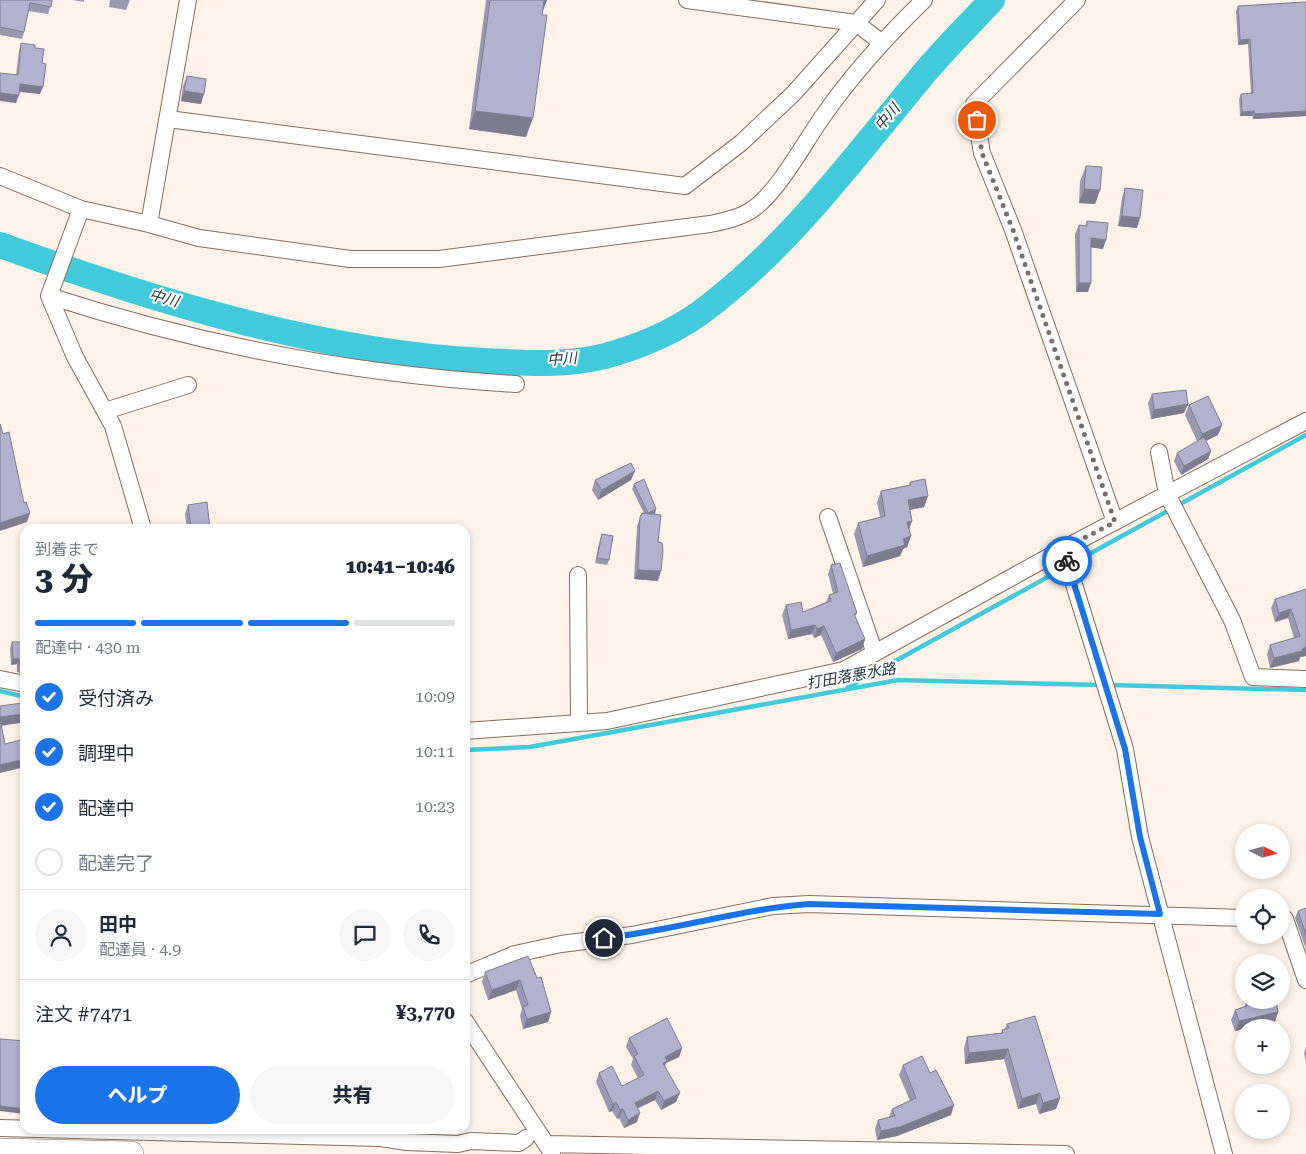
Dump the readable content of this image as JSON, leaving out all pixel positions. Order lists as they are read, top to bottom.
{
  "water": ["中川", "打田落悪水路"],
  "north": "right",
  "page": {
    "heading": ["3 分", "到着まで", "10:41–10:46"],
    "panel": [
      "田中",
      "配達員 · 4.9",
      "注文 #7471",
      "¥3,770"
    ],
    "bar": "配達中 · 430 m",
    "list": [
      ["受付済み", "10:09"],
      ["調理中", "10:11"],
      ["配達中", "10:23"],
      "配達完了"
    ],
    "map_buttons": ["+", "−"],
    "buttons": ["ヘルプ", "共有"]
  }
}
